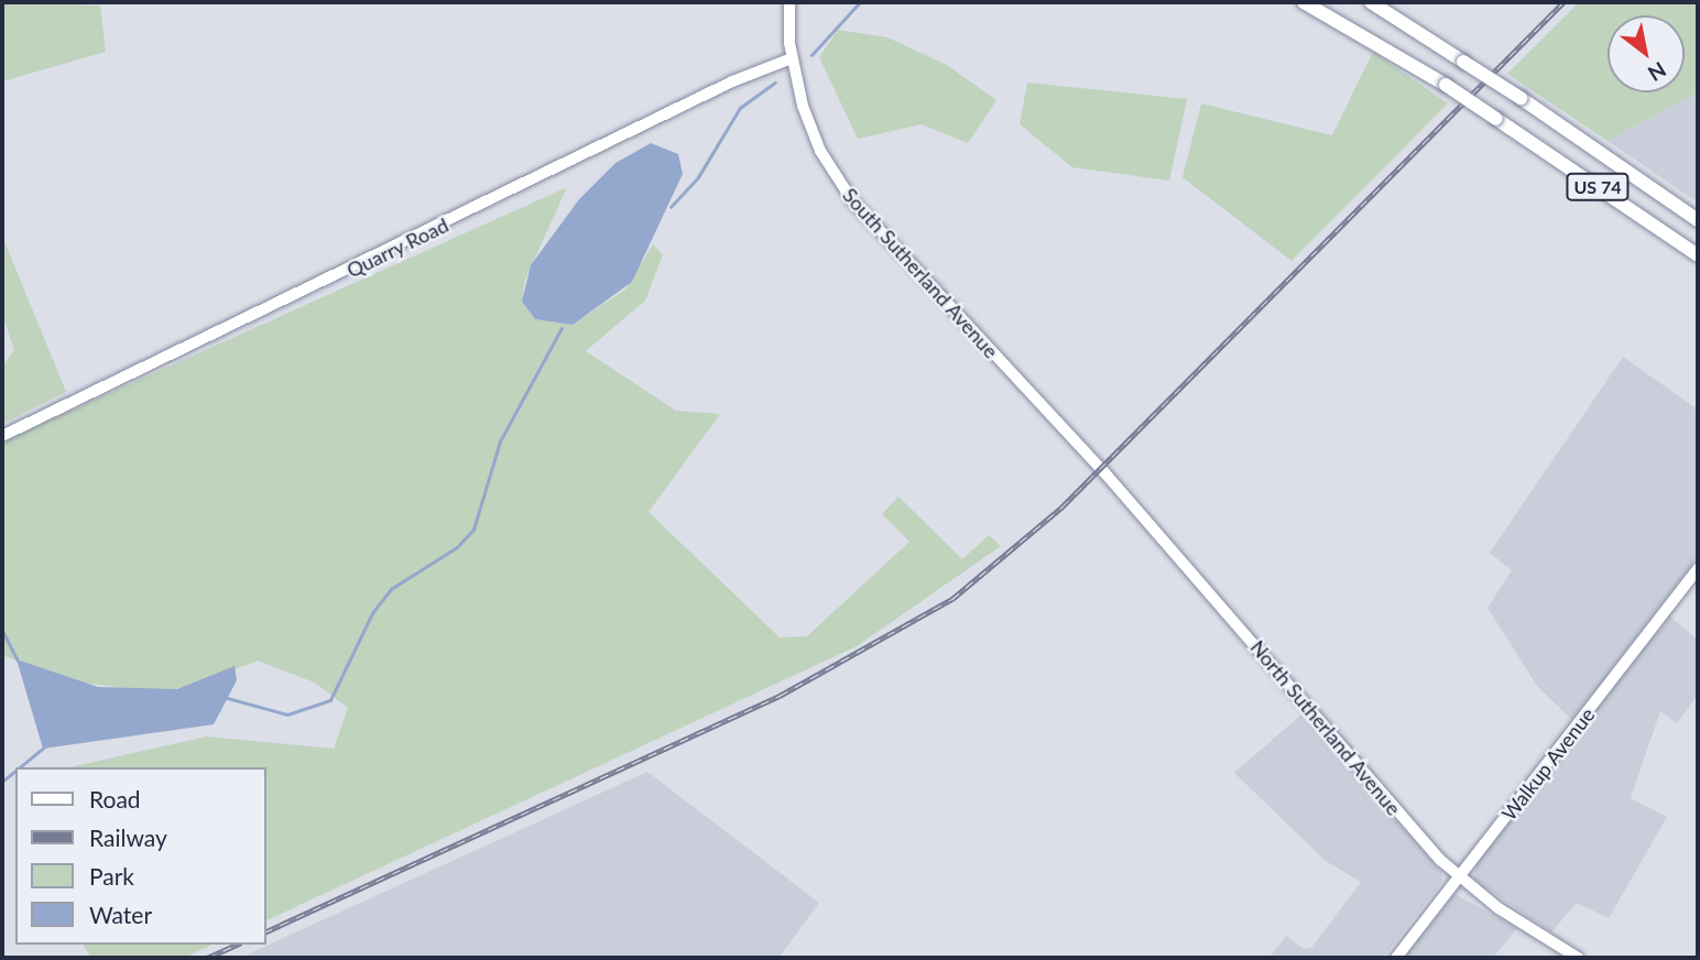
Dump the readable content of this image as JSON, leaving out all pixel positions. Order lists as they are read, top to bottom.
{
  "streets": {
    "highway": ["US 74"],
    "street": [
      "Quarry Road",
      "South Sutherland Avenue",
      "North Sutherland Avenue",
      "Walkup Avenue"
    ]
  },
  "crossings": [
    ["Quarry Road", "South Sutherland Avenue"],
    ["South Sutherland Avenue", "North Sutherland Avenue"],
    ["North Sutherland Avenue", "Walkup Avenue"]
  ],
  "legend": [
    "Road",
    "Railway",
    "Park",
    "Water"
  ],
  "north": "bottom right"
}
